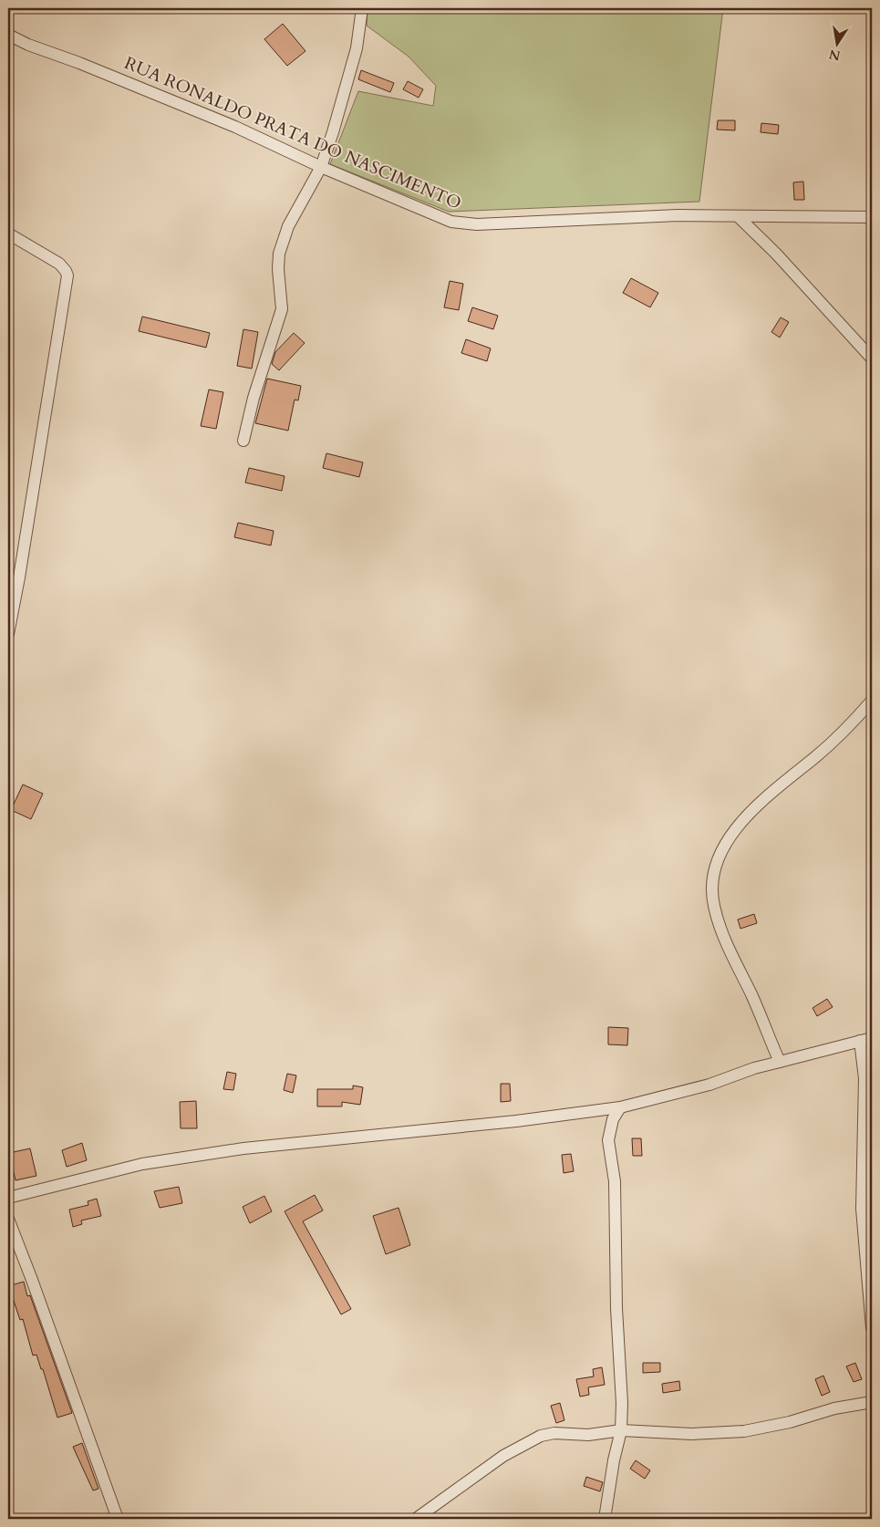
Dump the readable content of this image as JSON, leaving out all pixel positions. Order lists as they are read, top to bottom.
{
  "streets": {
    "street": ["RUA RONALDO PRATA DO NASCIMENTO"]
  },
  "north": "bottom"
}
